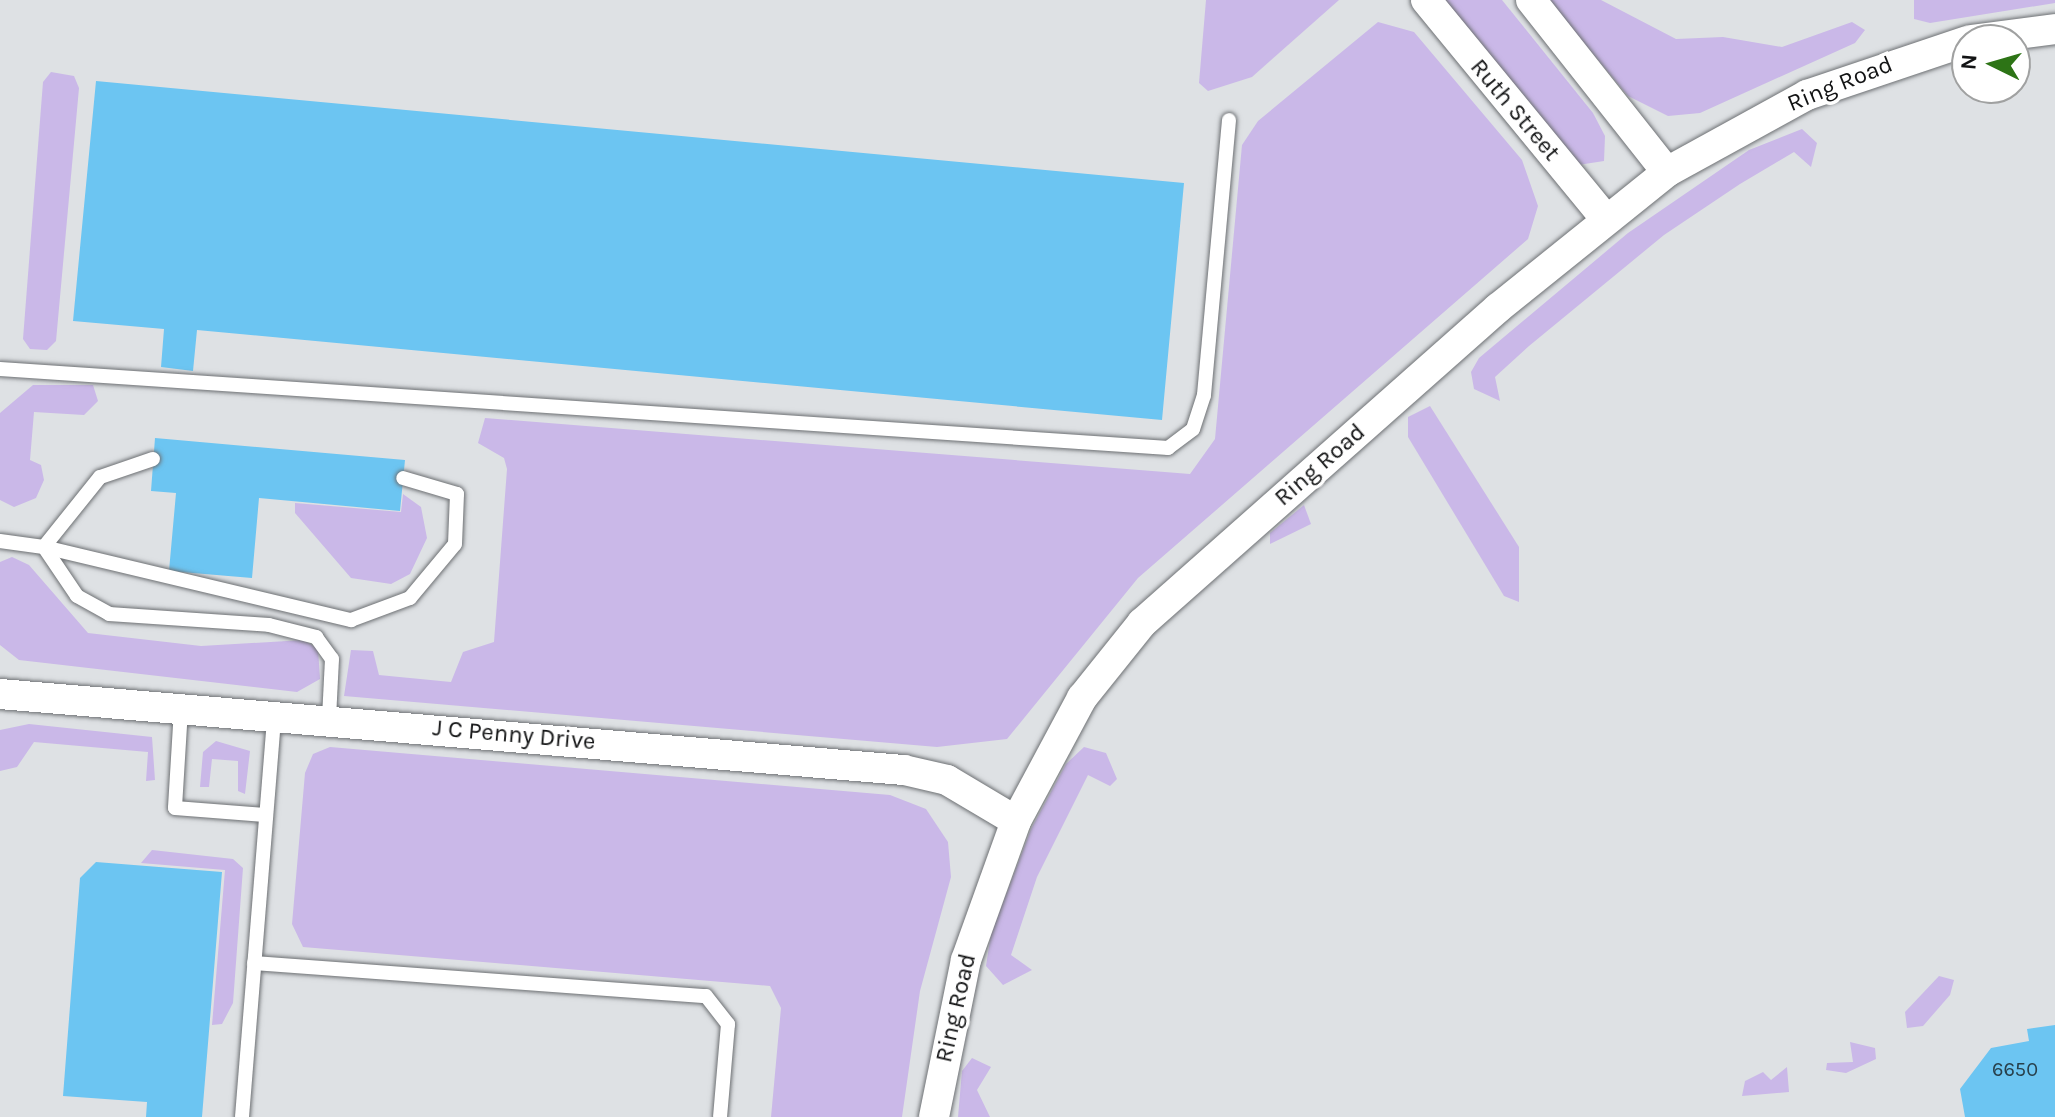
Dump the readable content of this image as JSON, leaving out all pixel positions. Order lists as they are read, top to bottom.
{
  "streets": {
    "street": ["Ring Road", "Ruth Street", "J C Penny Drive"]
  },
  "crossings": [
    ["Ring Road", "Ruth Street"],
    ["Ring Road", "J C Penny Drive"]
  ],
  "house_numbers": ["6650"],
  "north": "left"
}
